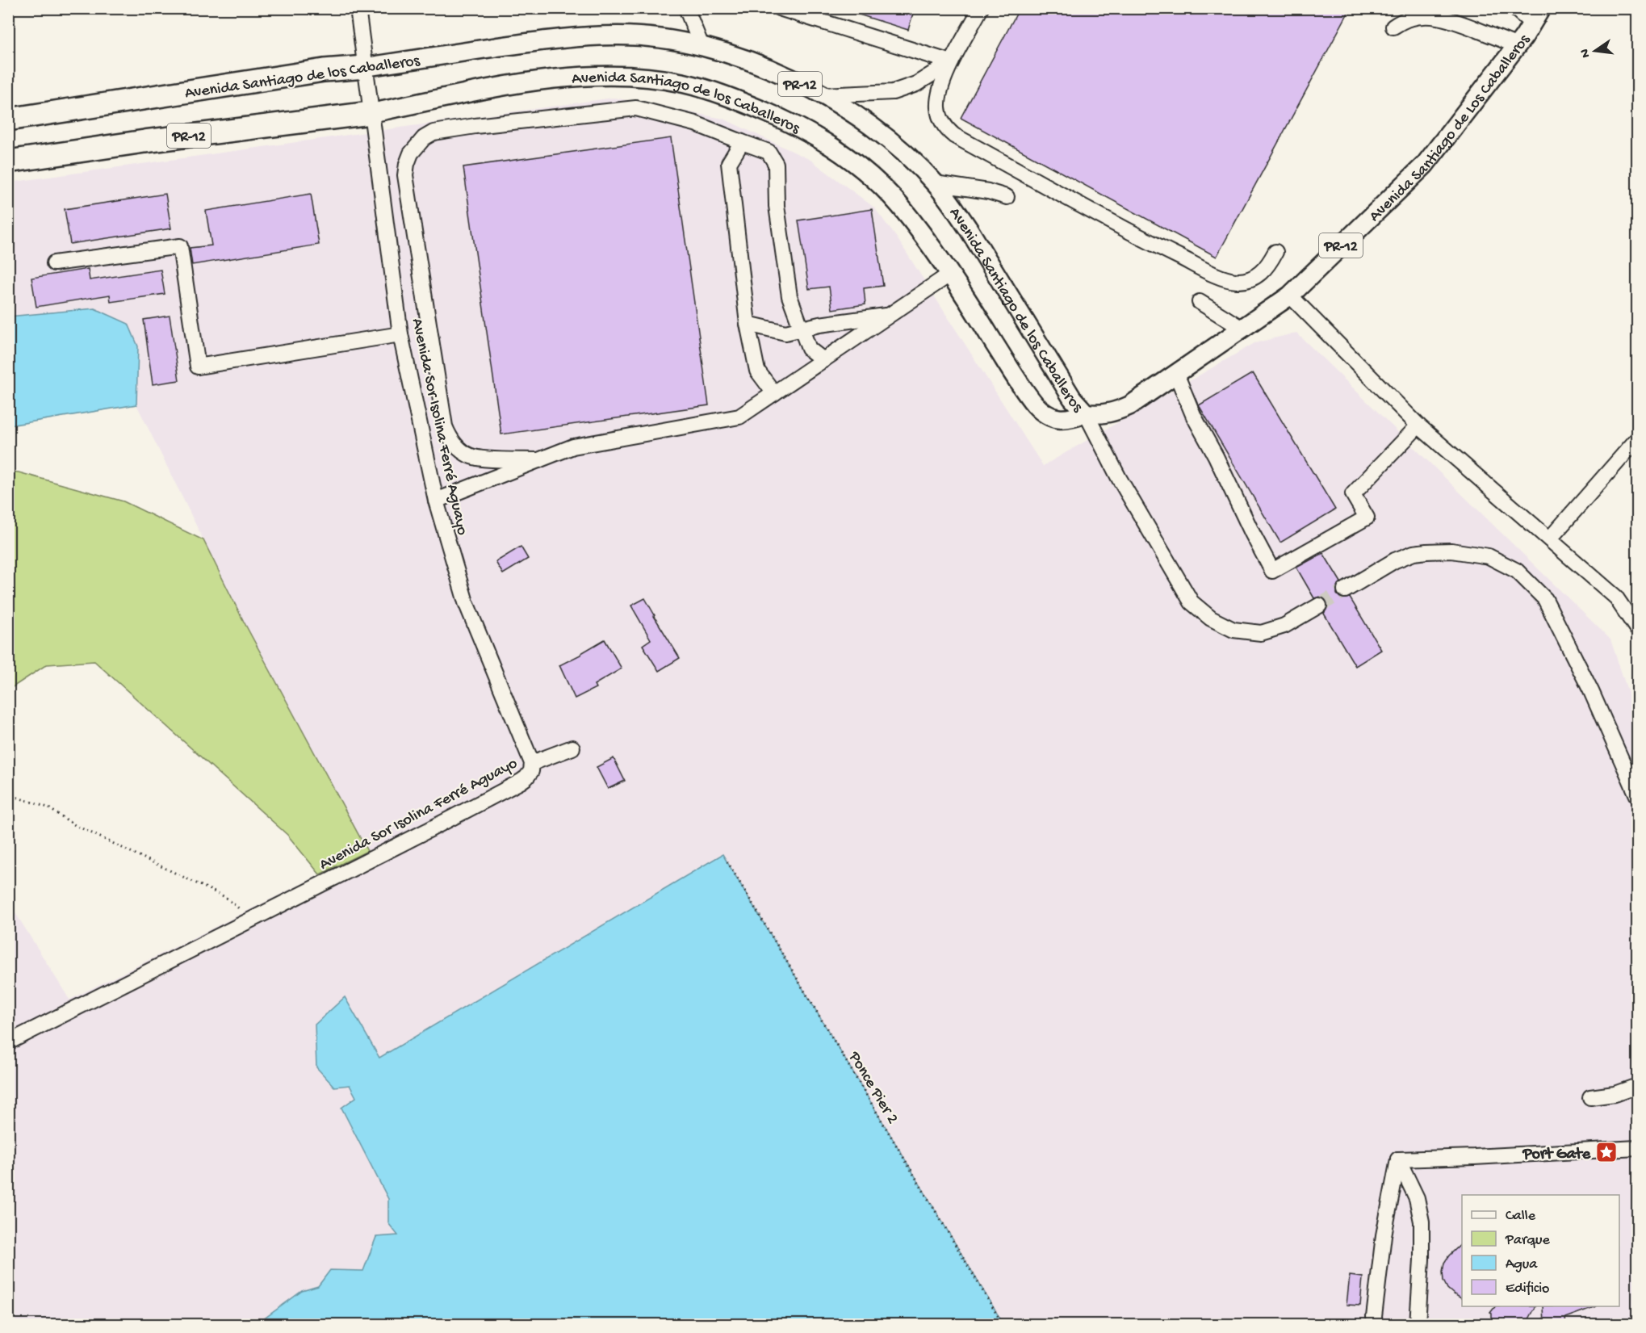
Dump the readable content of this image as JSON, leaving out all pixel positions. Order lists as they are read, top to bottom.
{
  "streets": {
    "highway": ["Avenida Santiago de los Caballeros", "PR-12"],
    "main road": ["Avenida Santiago de Los Caballeros"],
    "street": ["Avenida Sor Isolina Ferré Aguayo"],
    "path": ["Ponce Pier 2"]
  },
  "crossings": [
    ["Avenida Santiago de los Caballeros", "Avenida Santiago de Los Caballeros"],
    ["Avenida Santiago de los Caballeros", "Avenida Sor Isolina Ferré Aguayo"]
  ],
  "places": {
    "place": ["Port Gate"]
  },
  "legend": [
    "Calle",
    "Parque",
    "Agua",
    "Edificio"
  ],
  "north": "left"
}
